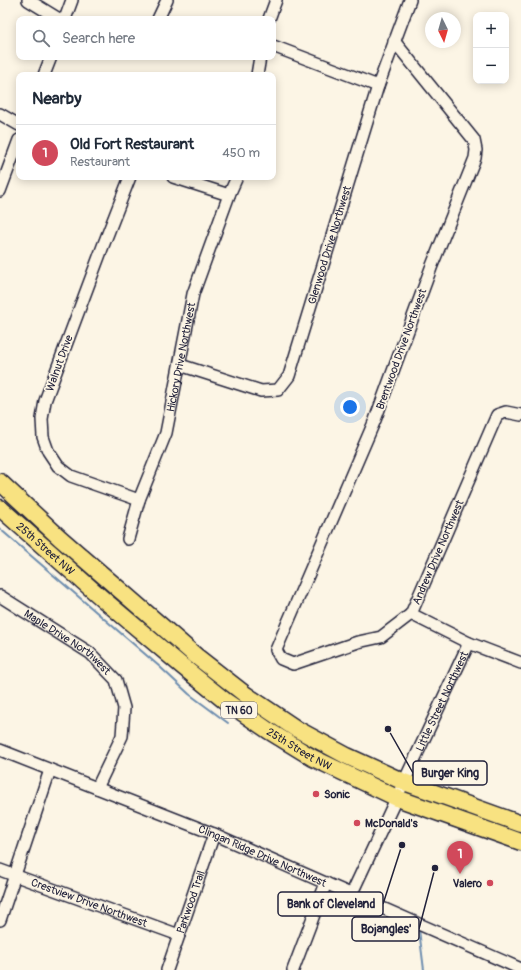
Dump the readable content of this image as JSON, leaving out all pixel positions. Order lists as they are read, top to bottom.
{
  "streets": {
    "highway": ["25th Street NW", "TN 60"],
    "street": [
      "Glenwood Drive Northwest",
      "Brentwood Drive Northwest",
      "Hickory Drive Northwest",
      "Walnut Drive",
      "Andrew Drive Northwest",
      "Maple Drive Northwest",
      "Little Street Northwest",
      "Clingan Ridge Drive Northwest",
      "Crestview Drive Northwest",
      "Parkwood Trail"
    ]
  },
  "crossings": [
    ["Glenwood Drive Northwest", "Brentwood Drive Northwest"],
    ["Glenwood Drive Northwest", "Hickory Drive Northwest"],
    ["Brentwood Drive Northwest", "Andrew Drive Northwest"],
    ["Hickory Drive Northwest", "Walnut Drive"],
    ["25th Street NW", "Little Street Northwest"],
    ["Maple Drive Northwest", "Clingan Ridge Drive Northwest"],
    ["Little Street Northwest", "Clingan Ridge Drive Northwest"],
    ["Clingan Ridge Drive Northwest", "Parkwood Trail"],
    ["Crestview Drive Northwest", "Parkwood Trail"]
  ],
  "places": [
    "Burger King",
    "Sonic",
    "McDonald's",
    "Bank of Cleveland",
    "Bojangles'",
    "Valero"
  ],
  "north": "bottom",
  "page": {
    "map_buttons": ["+", "−"],
    "search": "Search here",
    "heading": "Nearby",
    "list": [
      {
        "mark": "1",
        "name": "Old Fort Restaurant",
        "note": "Restaurant",
        "value": "450 m"
      }
    ],
    "pins": "1"
  }
}
